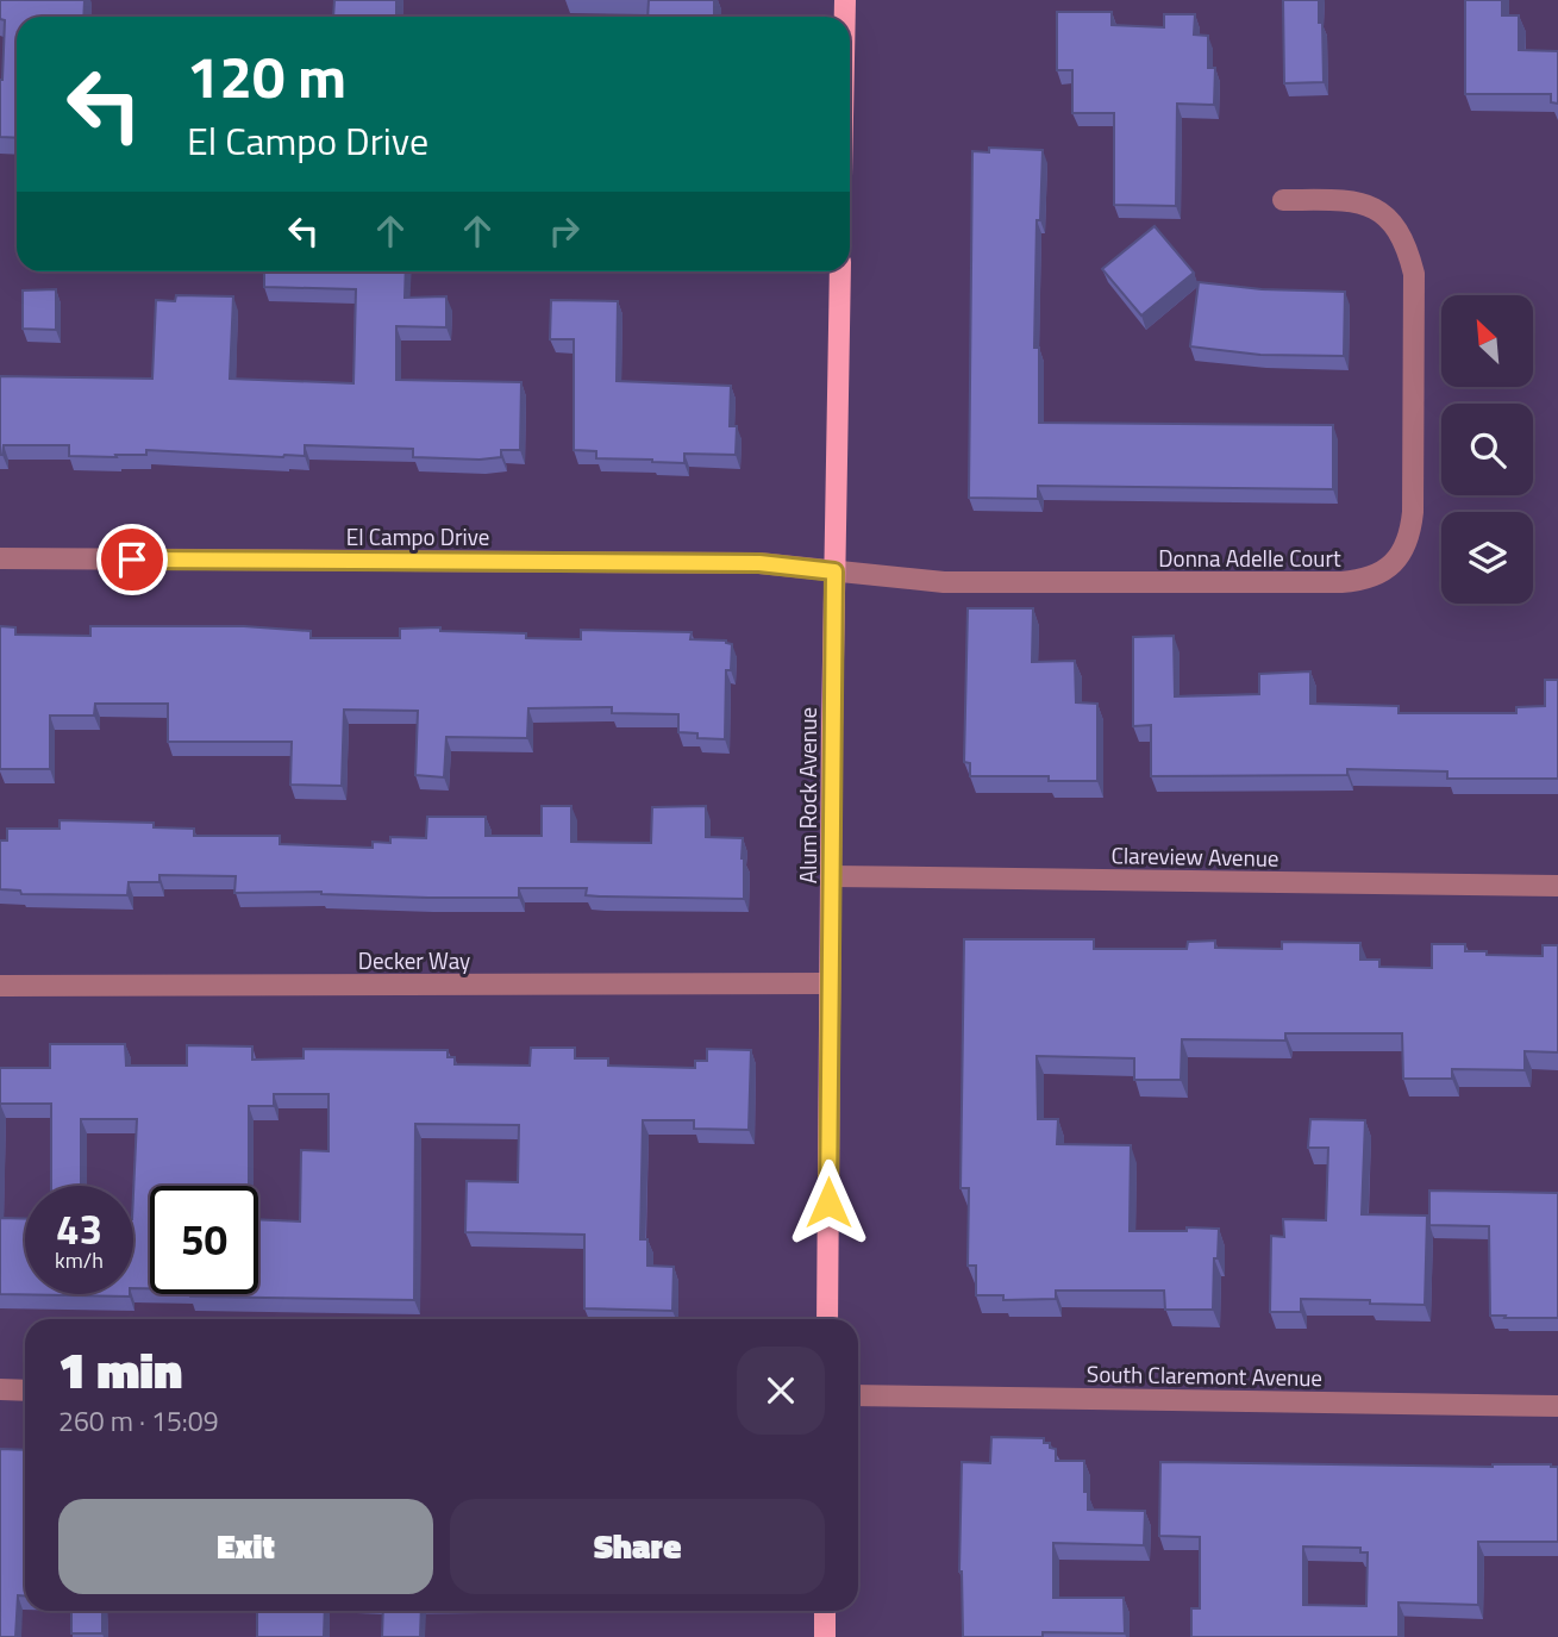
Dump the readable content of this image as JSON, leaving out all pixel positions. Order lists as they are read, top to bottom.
{
  "streets": {
    "main road": ["Alum Rock Avenue"],
    "street": [
      "El Campo Drive",
      "Donna Adelle Court",
      "Clareview Avenue",
      "Decker Way",
      "South Claremont Avenue"
    ]
  },
  "crossings": [
    ["El Campo Drive", "Donna Adelle Court"],
    ["El Campo Drive", "Alum Rock Avenue"],
    ["Donna Adelle Court", "Alum Rock Avenue"],
    ["Alum Rock Avenue", "Clareview Avenue"],
    ["Alum Rock Avenue", "Decker Way"]
  ],
  "north": "top left",
  "page": {
    "turn": ["120 m", "El Campo Drive"],
    "speed": "43 km/h",
    "limit": "50",
    "heading": ["1 min", "260 m · 15:09"],
    "buttons": ["Exit", "Share"]
  }
}
